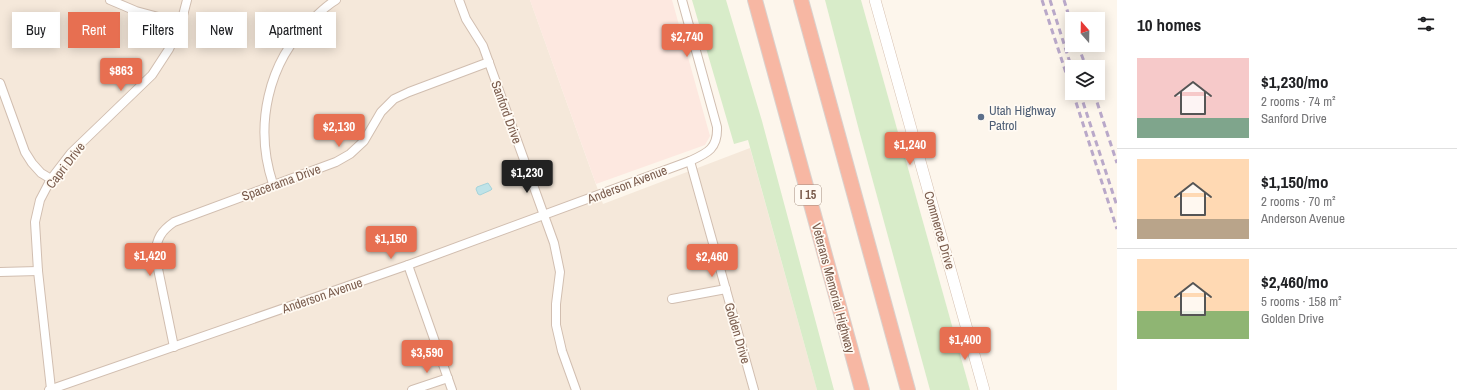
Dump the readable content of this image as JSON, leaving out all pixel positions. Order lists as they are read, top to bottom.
{
  "streets": {
    "highway": ["I 15", "Veterans Memorial Highway"],
    "street": [
      "Sanford Drive",
      "Capri Drive",
      "Spacerama Drive",
      "Anderson Avenue",
      "Commerce Drive",
      "Golden Drive"
    ]
  },
  "crossings": [
    ["Sanford Drive", "Spacerama Drive"],
    ["Sanford Drive", "Anderson Avenue"],
    ["Capri Drive", "Anderson Avenue"],
    ["Spacerama Drive", "Anderson Avenue"],
    ["Anderson Avenue", "Golden Drive"]
  ],
  "places": ["Utah Highway Patrol"],
  "north": "top",
  "page": {
    "heading": "10 homes",
    "chip": [
      "Buy",
      "Rent",
      "Filters",
      "New",
      "Apartment"
    ],
    "price": [
      "$2,740",
      "$863",
      "$2,130",
      "$1,240",
      "$1,230",
      "$1,150",
      "$1,420",
      "$2,460",
      "$1,400",
      "$3,590"
    ],
    "list": [
      {
        "name": "$1,230/mo",
        "note": "2 rooms · 74 m² · Sanford Drive"
      },
      {
        "name": "$1,150/mo",
        "note": "2 rooms · 70 m² · Anderson Avenue"
      },
      {
        "name": "$2,460/mo",
        "note": "5 rooms · 158 m² · Golden Drive"
      }
    ]
  }
}
